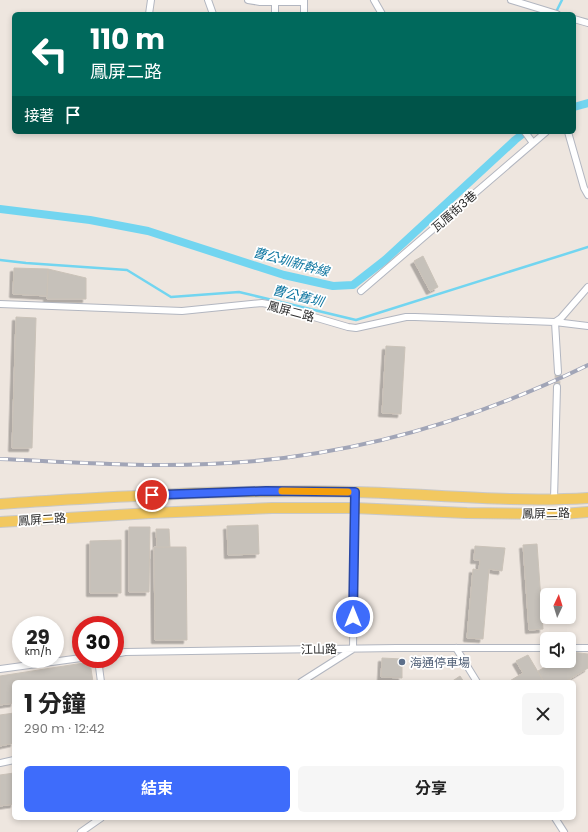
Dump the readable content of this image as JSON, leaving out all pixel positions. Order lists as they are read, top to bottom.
{
  "streets": {
    "main road": ["鳳屏二路"],
    "street": ["瓦厝街3巷", "江山路"]
  },
  "water": ["曹公圳新幹線", "曹公舊圳"],
  "places": ["海通停車場"],
  "north": "top",
  "page": {
    "turn": ["110 m", "鳳屏二路"],
    "then": "接著",
    "speed": "29 km/h",
    "limit": "30",
    "heading": ["1 分鐘", "290 m · 12:42"],
    "buttons": ["結束", "分享"]
  }
}
